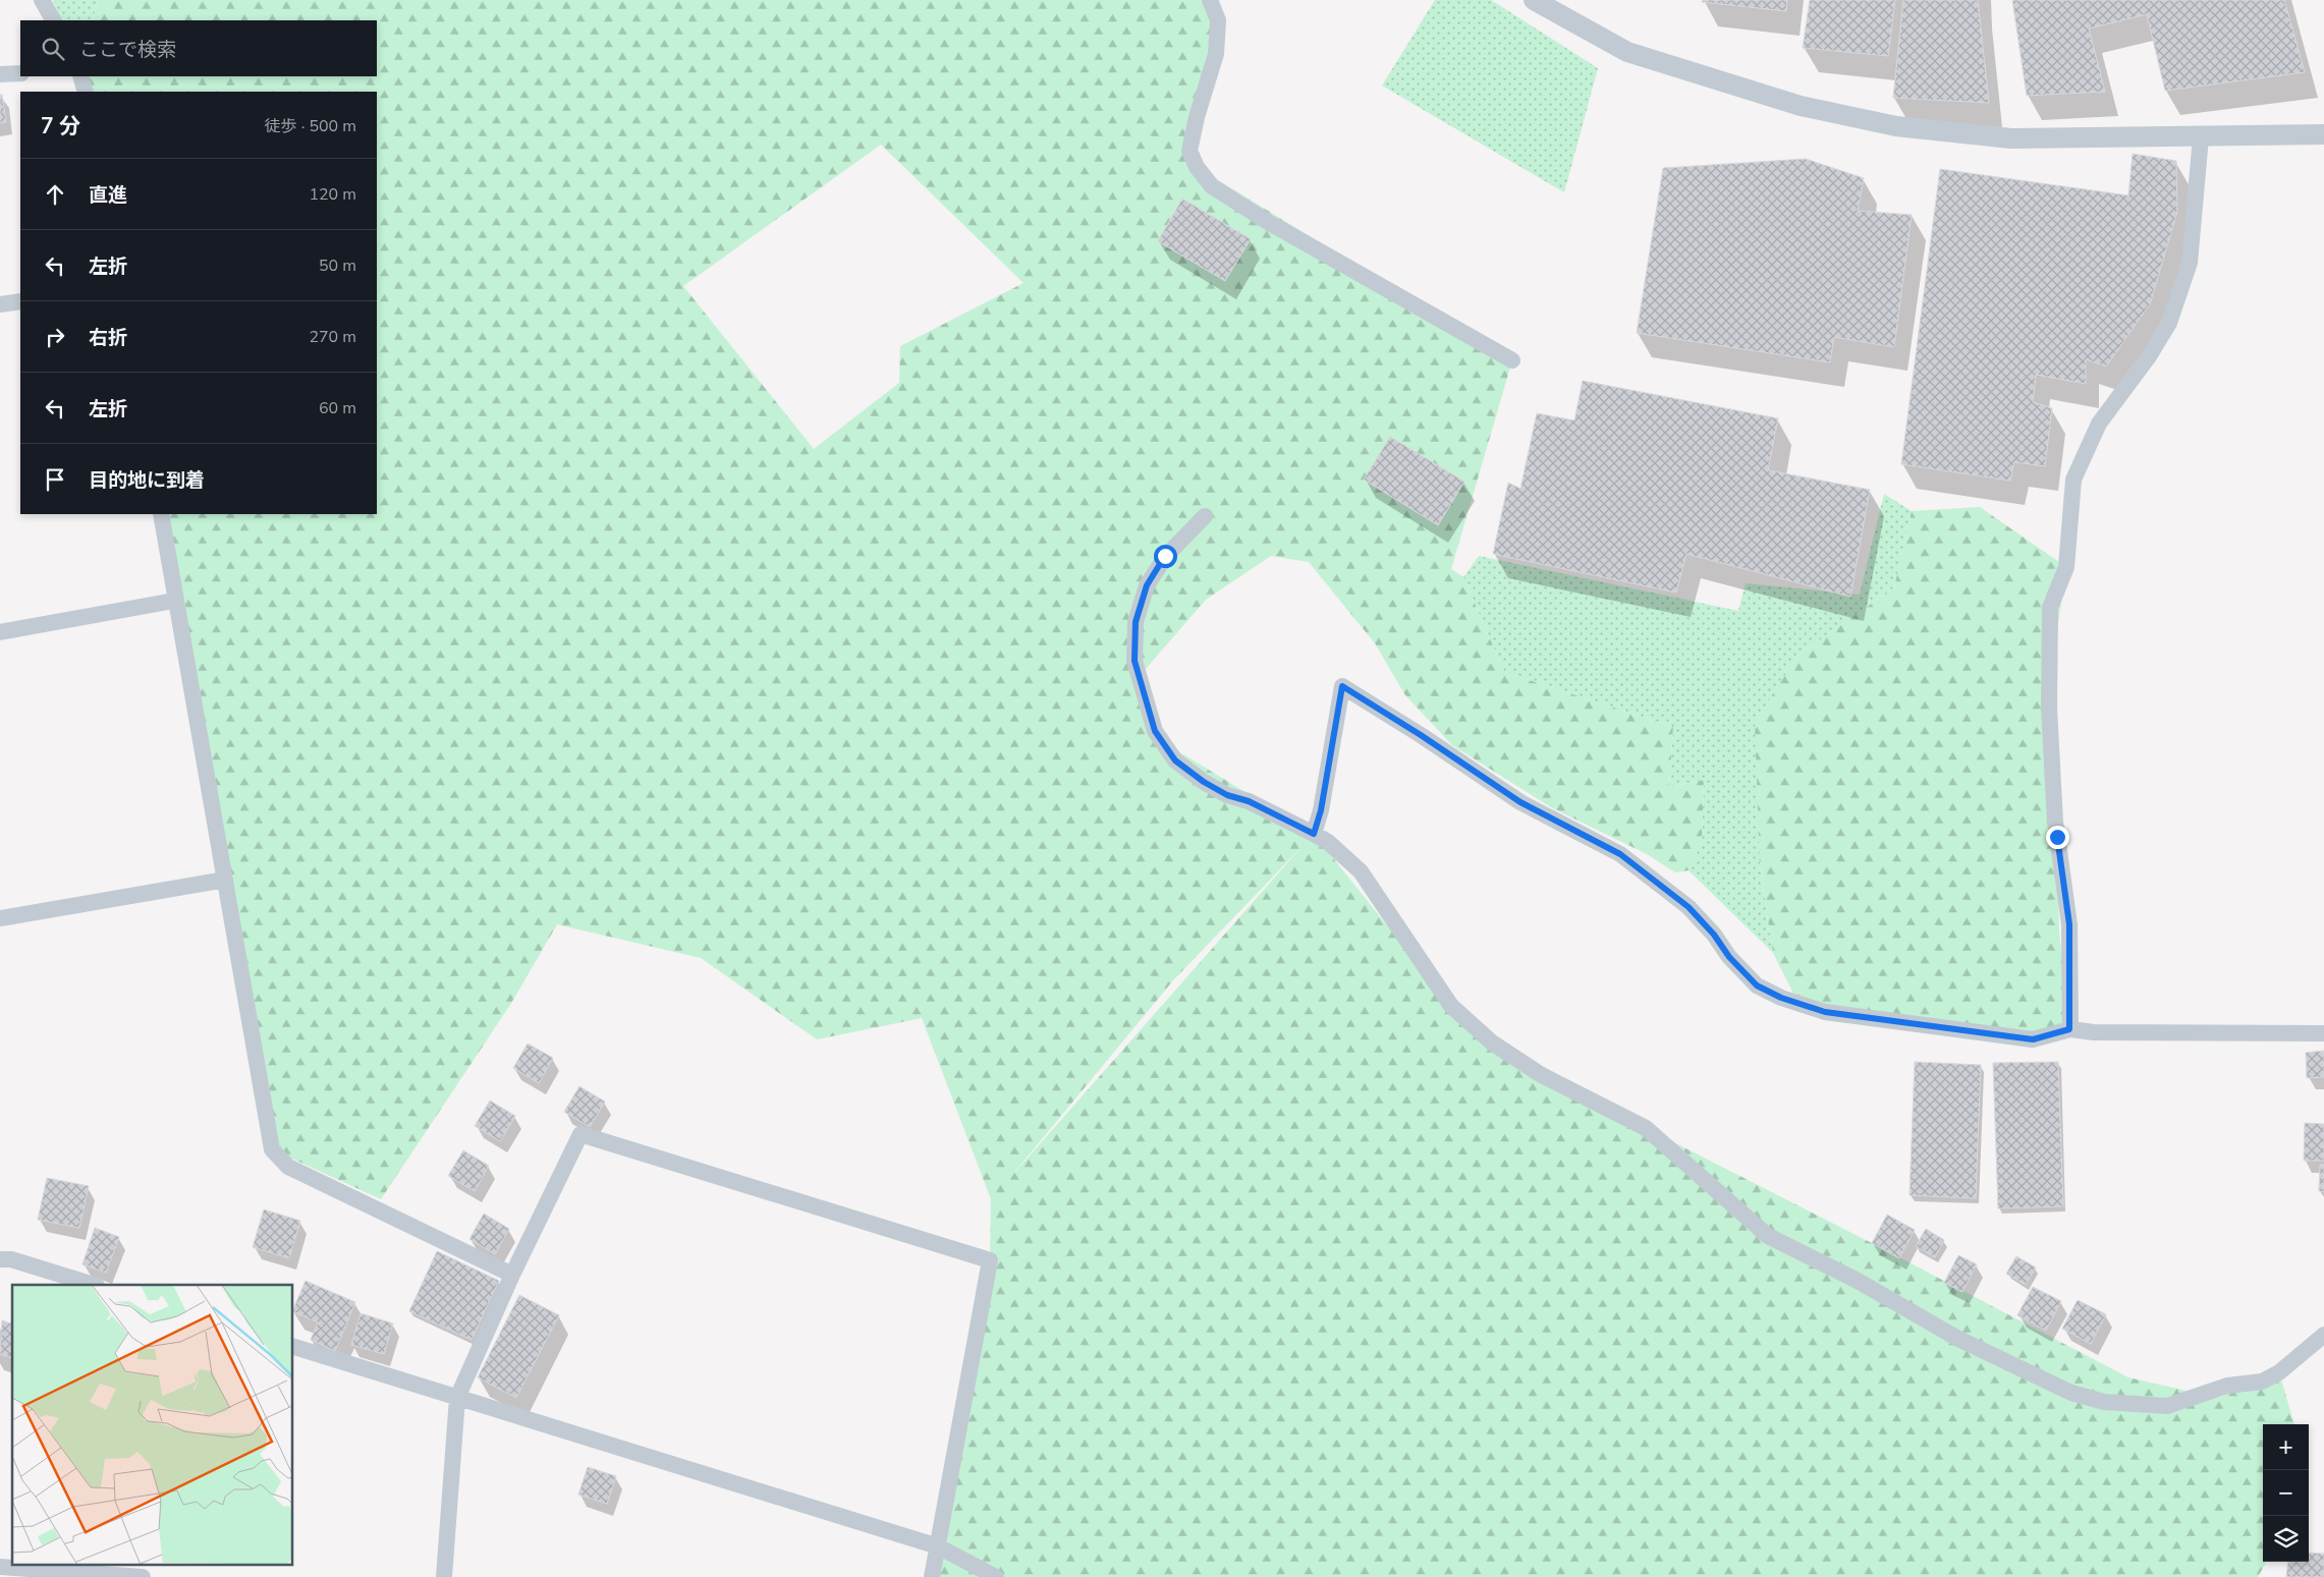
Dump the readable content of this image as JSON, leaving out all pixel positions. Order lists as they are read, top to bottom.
{
  "page": {
    "search": "ここで検索",
    "heading": ["7 分", "徒歩 · 500 m"],
    "list": [
      ["直進", "120 m"],
      ["左折", "50 m"],
      ["右折", "270 m"],
      ["左折", "60 m"],
      "目的地に到着"
    ],
    "map_buttons": ["+", "−"]
  }
}
